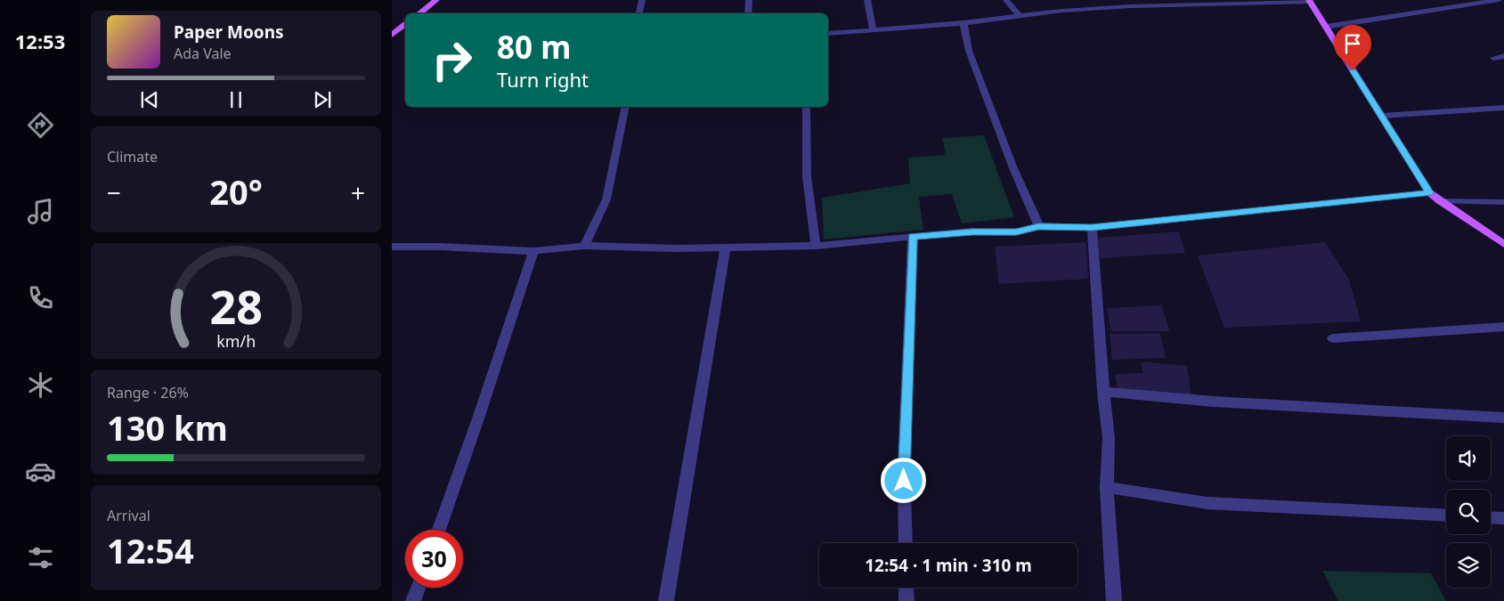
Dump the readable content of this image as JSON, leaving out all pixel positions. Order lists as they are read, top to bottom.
{
  "page": {
    "tabs": "12:53",
    "turn": ["80 m", "Turn right"],
    "song": ["Paper Moons", "Ada Vale"],
    "tile": [
      "Climate",
      ["Range · 26%", "130 km"],
      ["Arrival", "12:54"]
    ],
    "heat": ["−", "20°", "+"],
    "limit": "30",
    "trip": "12:54 · 1 min · 310 m",
    "gauge": ["28", "km/h"]
  }
}
